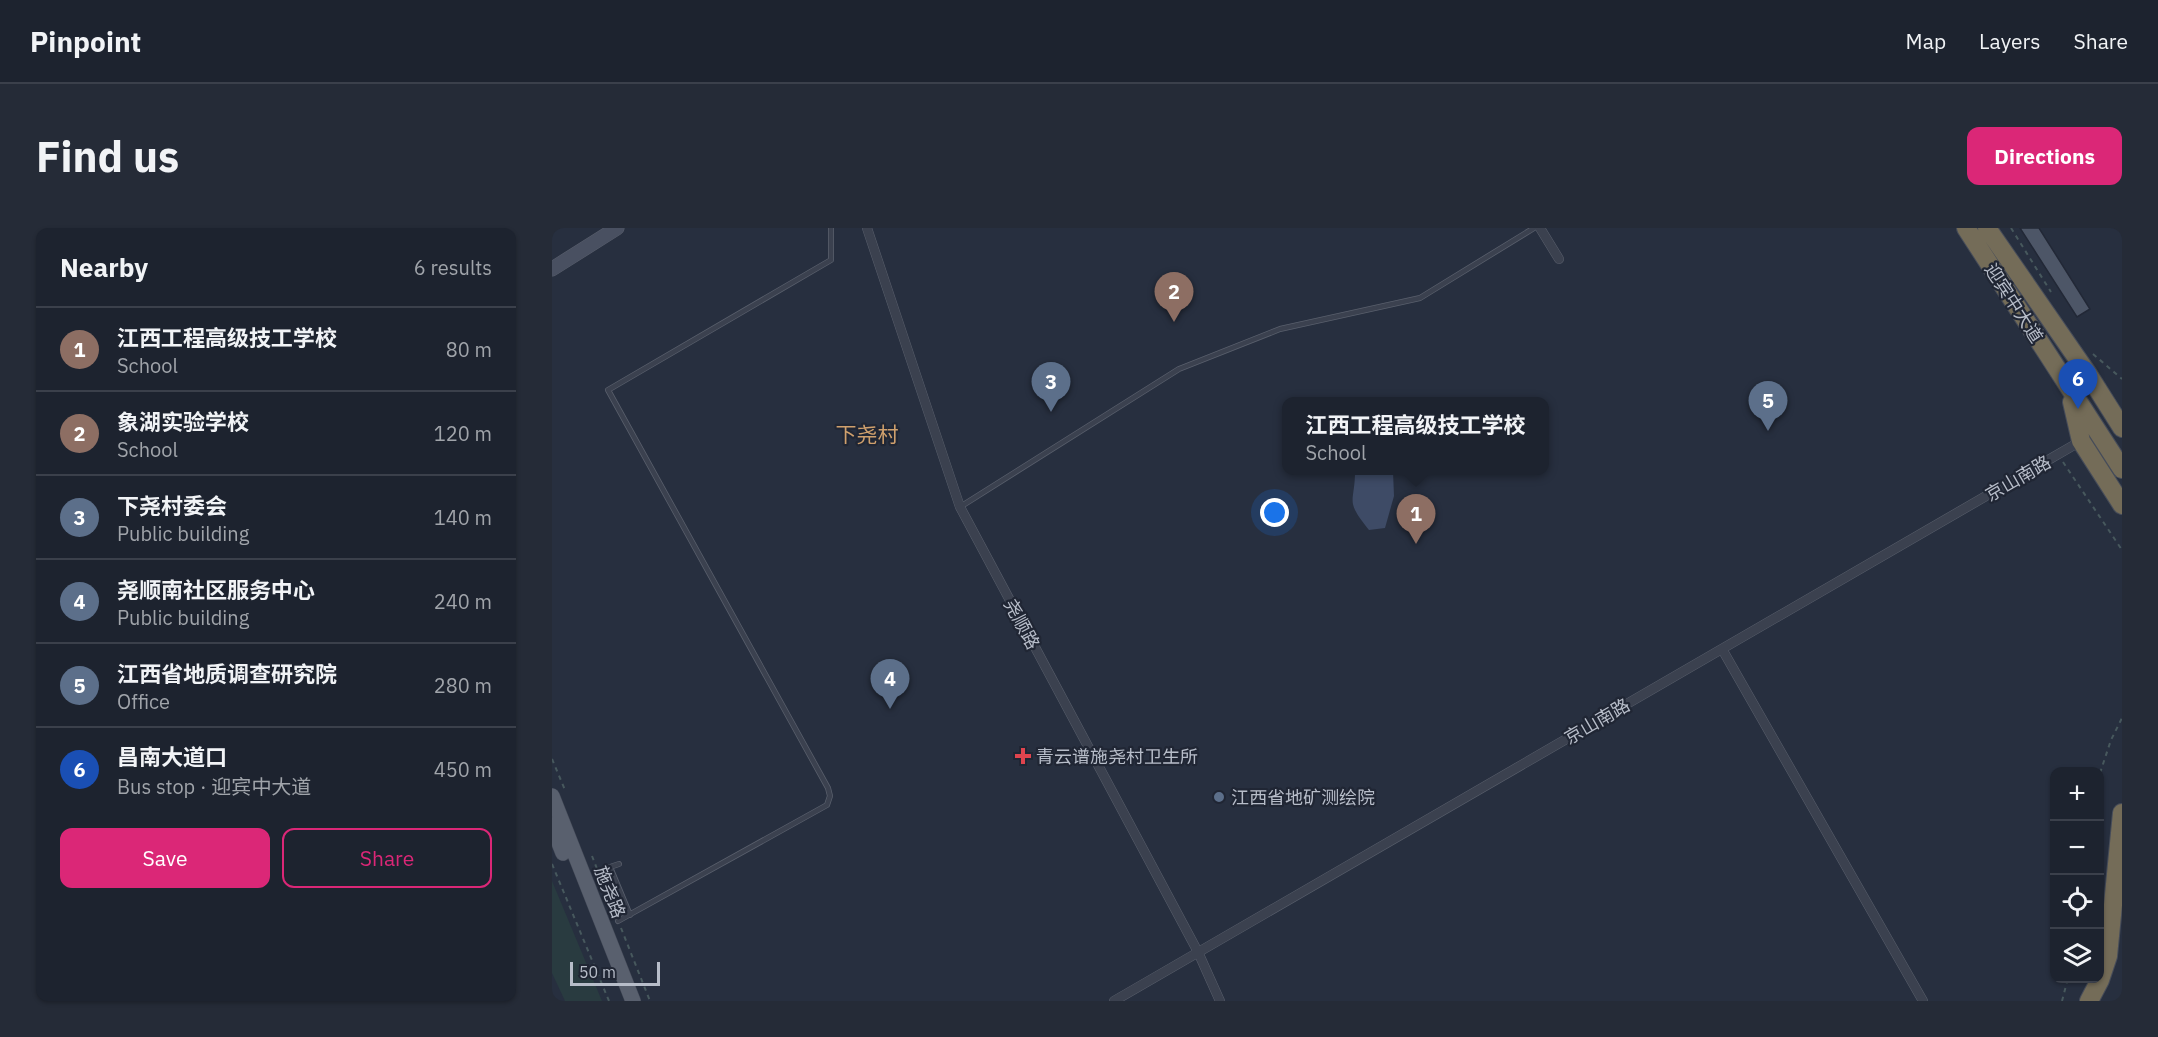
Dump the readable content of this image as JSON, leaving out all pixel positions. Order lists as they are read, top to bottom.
{
  "streets": {
    "highway": ["迎宾中大道"],
    "main road": ["施尧路"],
    "street": ["京山南路", "尧顺路"]
  },
  "crossings": [
    ["京山南路", "尧顺路"]
  ],
  "districts": ["下尧村"],
  "places": {
    "health": ["青云谱施尧村卫生所"],
    "other": ["江西省地矿测绘院"]
  },
  "scale_bar": "50 m",
  "page": {
    "header": "Pinpoint",
    "nav": ["Map", "Layers", "Share"],
    "buttons": [
      "Directions",
      ["Save", "Share"]
    ],
    "title": "Find us",
    "heading": ["Nearby", "6 results"],
    "pins": [
      "2",
      "6",
      "3",
      "5",
      "1",
      "4"
    ],
    "list": [
      {
        "mark": "1",
        "name": "江西工程高级技工学校",
        "note": "School",
        "value": "80 m"
      },
      {
        "mark": "2",
        "name": "象湖实验学校",
        "note": "School",
        "value": "120 m"
      },
      {
        "mark": "3",
        "name": "下尧村委会",
        "note": "Public building",
        "value": "140 m"
      },
      {
        "mark": "4",
        "name": "尧顺南社区服务中心",
        "note": "Public building",
        "value": "240 m"
      },
      {
        "mark": "5",
        "name": "江西省地质调查研究院",
        "note": "Office",
        "value": "280 m"
      },
      {
        "mark": "6",
        "name": "昌南大道口",
        "note": "Bus stop · 迎宾中大道",
        "value": "450 m"
      }
    ],
    "popup": ["江西工程高级技工学校", "School"],
    "map_buttons": ["+", "−"],
    "scale": "50 m"
  }
}
